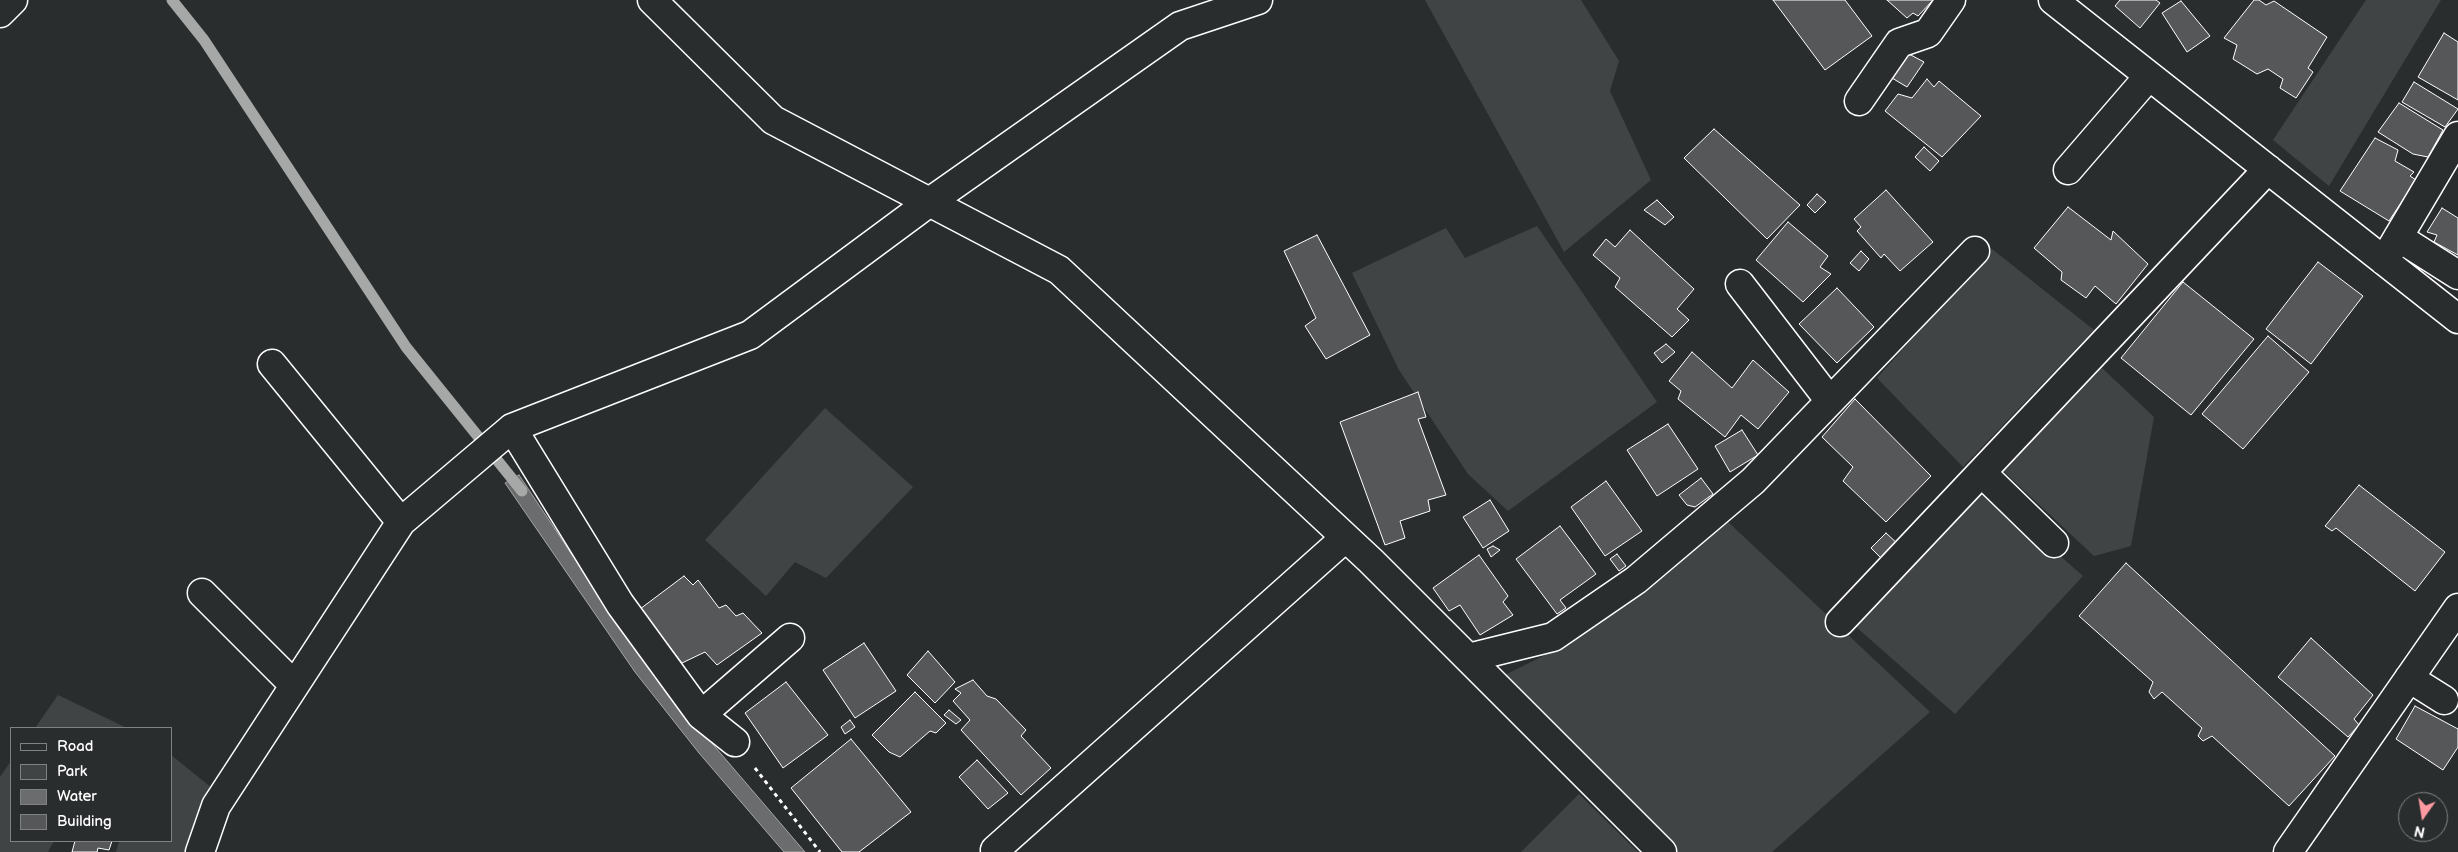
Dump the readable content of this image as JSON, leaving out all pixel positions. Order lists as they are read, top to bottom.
{
  "legend": [
    "Road",
    "Park",
    "Water",
    "Building"
  ],
  "north": "bottom"
}
